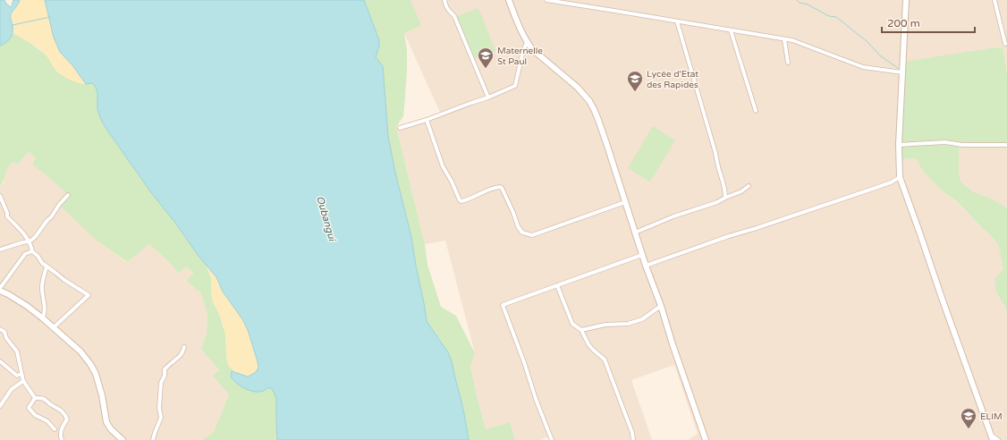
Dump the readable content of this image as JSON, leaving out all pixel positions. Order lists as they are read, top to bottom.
{
  "water": ["Oubangui"],
  "places": {
    "school or university": ["Maternelle St Paul", "Lycée d'Etat des Rapides", "ELIM"]
  },
  "scale_bar": "200 m"
}
